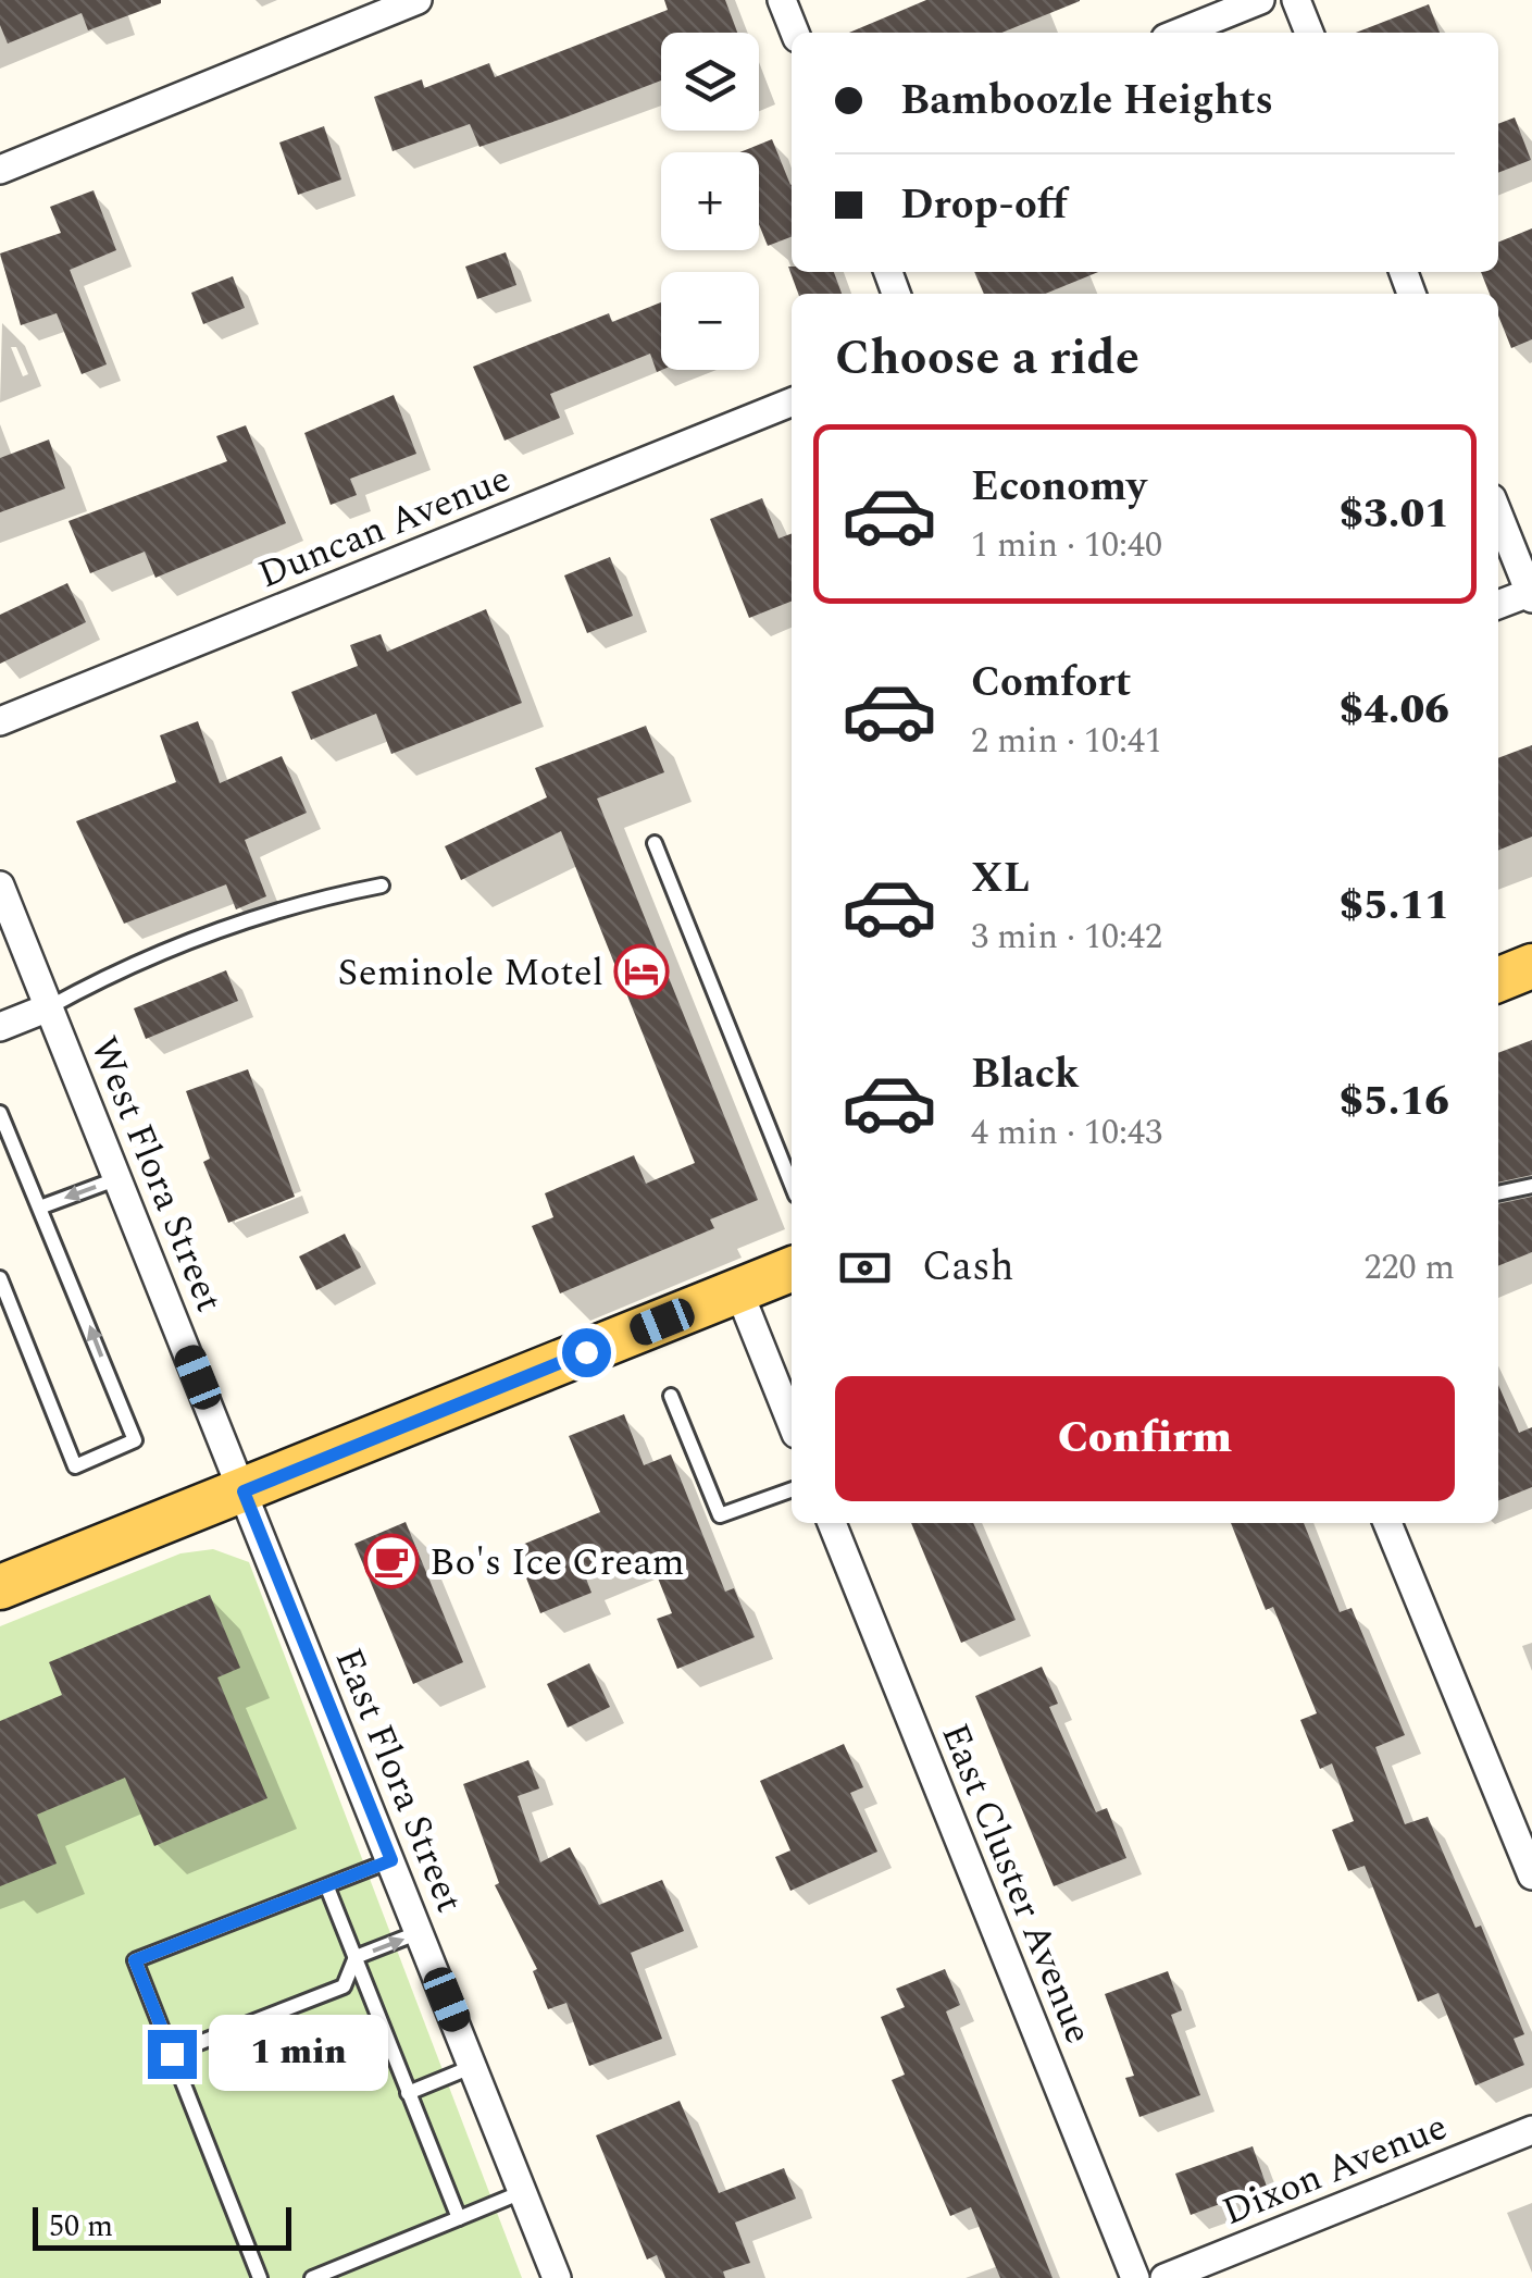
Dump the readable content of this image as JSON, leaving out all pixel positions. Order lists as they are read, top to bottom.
{
  "streets": {
    "street": [
      "Duncan Avenue",
      "West Flora Street",
      "East Flora Street",
      "East Cluster Avenue",
      "Dixon Avenue"
    ]
  },
  "crossings": [
    ["West Flora Street", "East Flora Street"]
  ],
  "places": {
    "hotel": ["Seminole Motel"],
    "cafe": ["Bo's Ice Cream"]
  },
  "scale_bar": "50 m",
  "page": {
    "map_buttons": ["+", "−"],
    "banner": ["Bamboozle Heights", "Drop-off"],
    "heading": "Choose a ride",
    "list": [
      {
        "name": "Economy",
        "note": "1 min · 10:40",
        "value": "$3.01"
      },
      {
        "name": "Comfort",
        "note": "2 min · 10:41",
        "value": "$4.06"
      },
      {
        "name": "XL",
        "note": "3 min · 10:42",
        "value": "$5.11"
      },
      {
        "name": "Black",
        "note": "4 min · 10:43",
        "value": "$5.16"
      }
    ],
    "pay": ["Cash", "220 m"],
    "buttons": "Confirm",
    "bubble": "1 min",
    "scale": "50 m"
  }
}
